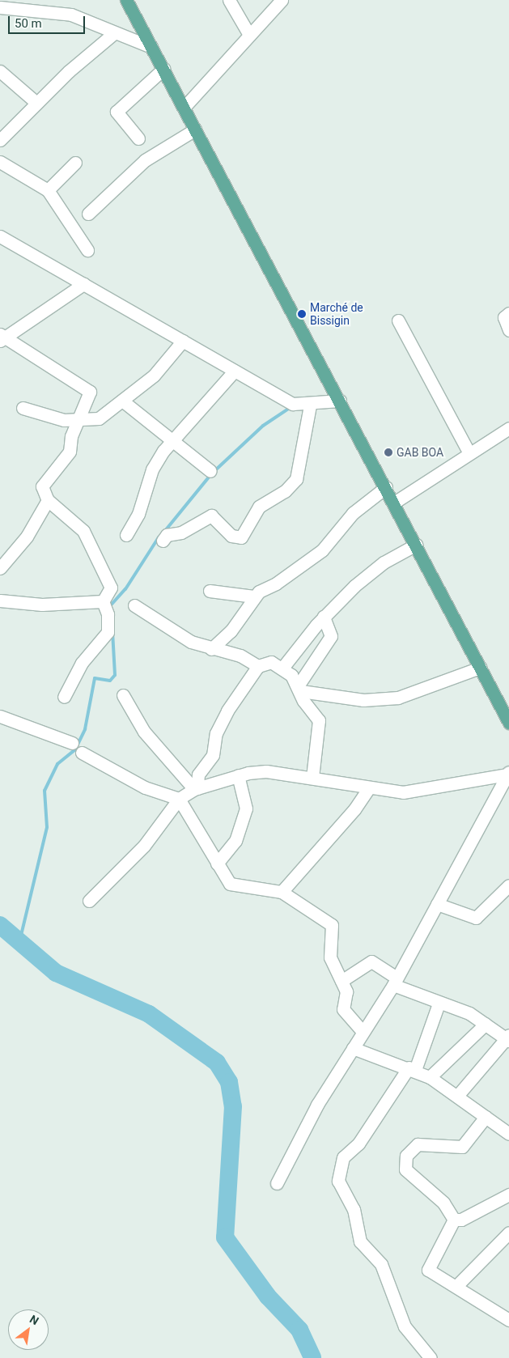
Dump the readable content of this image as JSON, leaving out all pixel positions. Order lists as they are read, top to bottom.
{
  "places": ["Marché de Bissigin", "GAB BOA"],
  "scale_bar": "50 m",
  "north": "top right"
}
